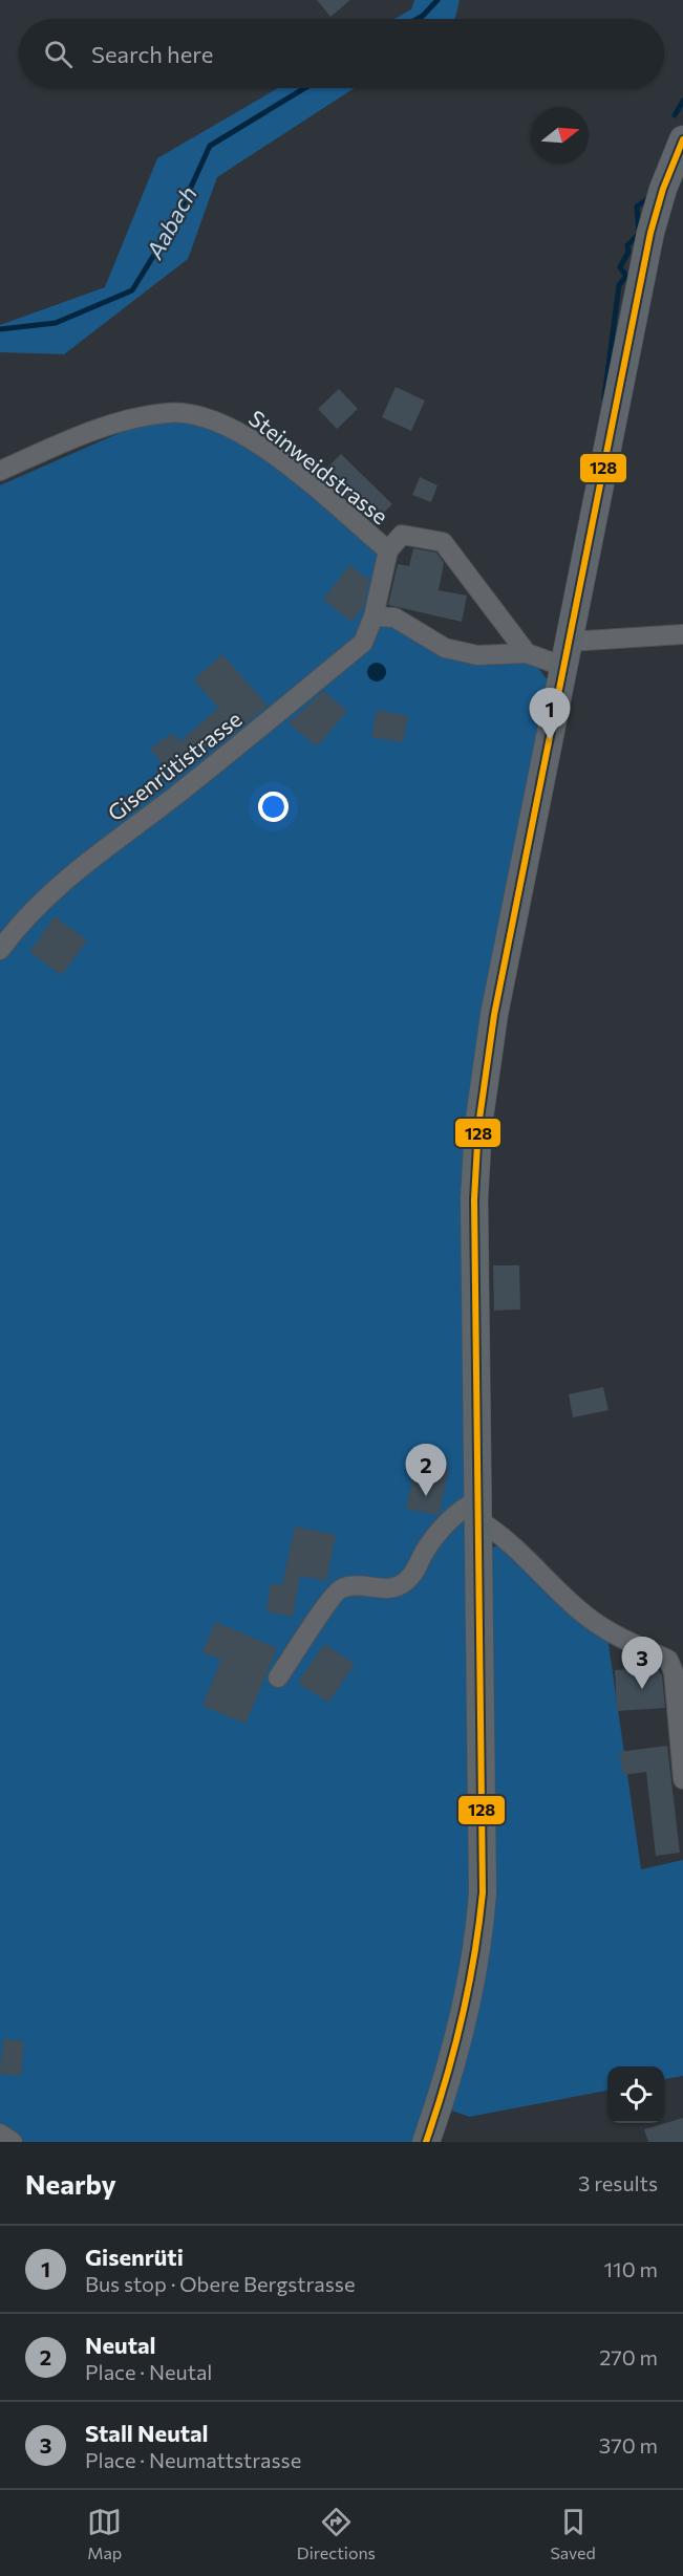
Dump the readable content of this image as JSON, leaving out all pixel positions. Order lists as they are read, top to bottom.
{
  "streets": {
    "street": ["Steinweidstrasse", "Gisenrütistrasse"]
  },
  "crossings": [
    ["Steinweidstrasse", "Gisenrütistrasse"]
  ],
  "water": ["Aabach"],
  "lines": ["transit line 128"],
  "north": "right",
  "page": {
    "search": "Search here",
    "pins": ["1", "2", "3"],
    "heading": ["Nearby", "3 results"],
    "list": [
      {
        "mark": "1",
        "name": "Gisenrüti",
        "note": "Bus stop · Obere Bergstrasse",
        "value": "110 m"
      },
      {
        "mark": "2",
        "name": "Neutal",
        "note": "Place · Neutal",
        "value": "270 m"
      },
      {
        "mark": "3",
        "name": "Stall Neutal",
        "note": "Place · Neumattstrasse",
        "value": "370 m"
      }
    ],
    "nav": ["Map", "Directions", "Saved"]
  }
}
